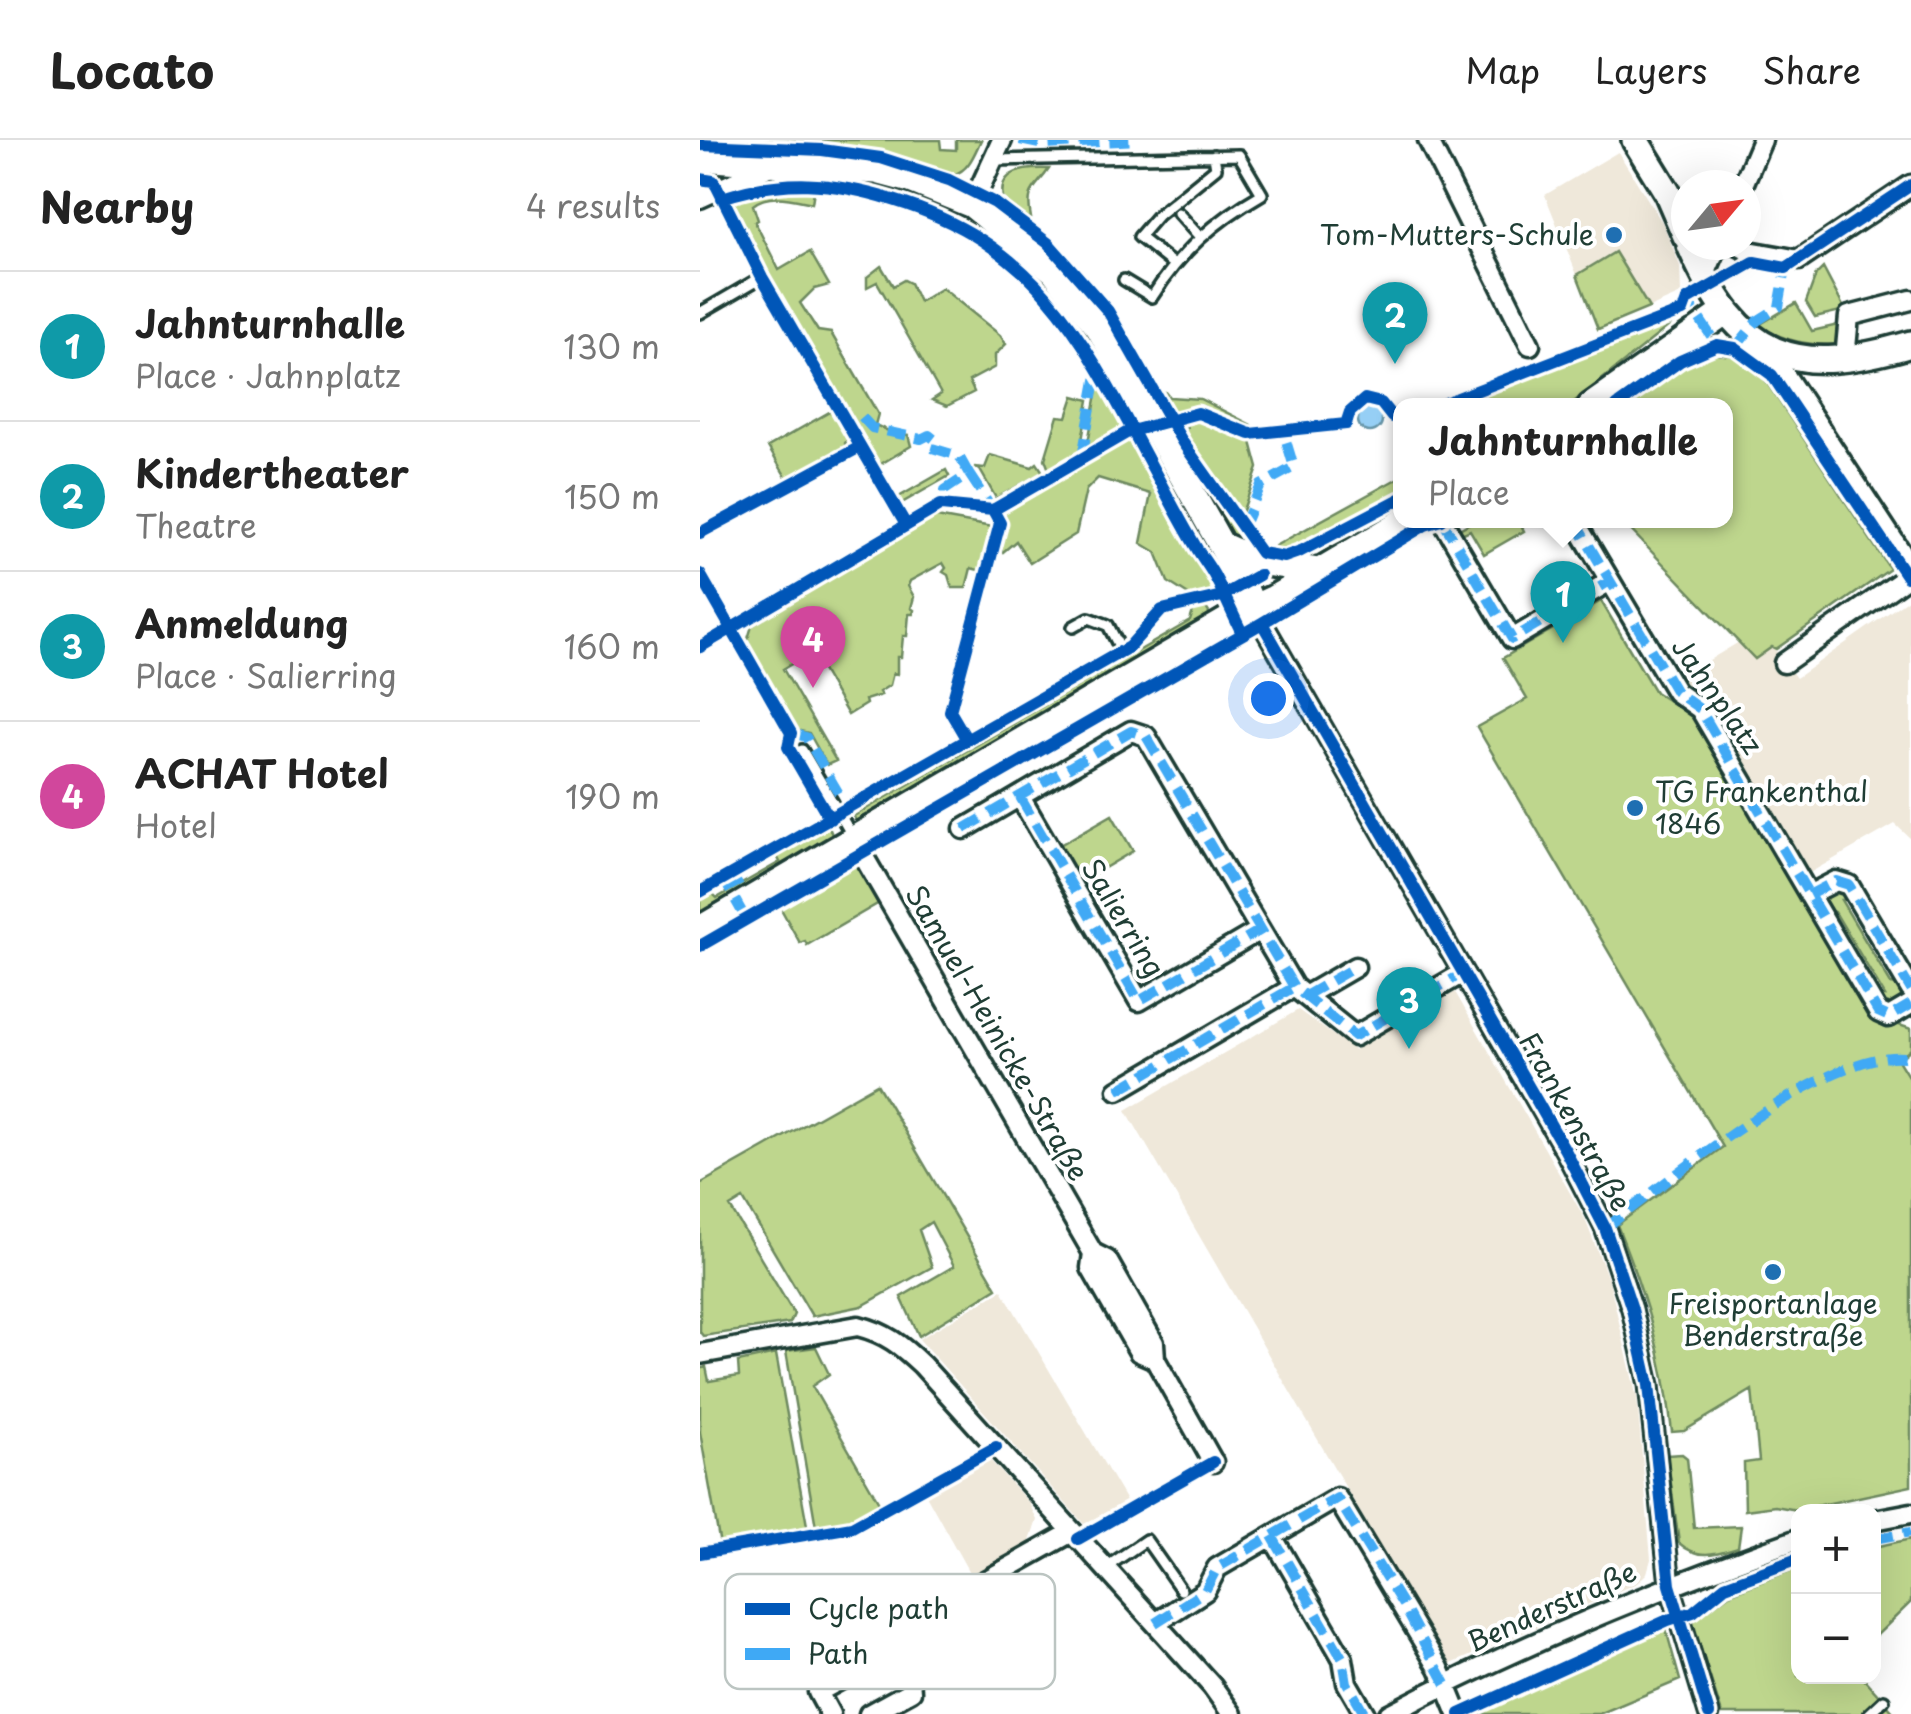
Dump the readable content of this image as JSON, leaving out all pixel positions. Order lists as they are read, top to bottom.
{
  "streets": {
    "street": [
      "Jahnplatz",
      "Salierring",
      "Samuel-Heinicke-Straße",
      "Frankenstraße",
      "Benderstraße"
    ]
  },
  "crossings": [
    ["Frankenstraße", "Benderstraße"]
  ],
  "places": ["Tom-Mutters-Schule", "TG Frankenthal 1846", "Freisportanlage Benderstraße"],
  "legend": ["Cycle path", "Path"],
  "north": "top right",
  "page": {
    "header": "Locato",
    "nav": ["Map", "Layers", "Share"],
    "heading": ["Nearby", "4 results"],
    "list": [
      {
        "mark": "1",
        "name": "Jahnturnhalle",
        "note": "Place · Jahnplatz",
        "value": "130 m"
      },
      {
        "mark": "2",
        "name": "Kindertheater",
        "note": "Theatre",
        "value": "150 m"
      },
      {
        "mark": "3",
        "name": "Anmeldung",
        "note": "Place · Salierring",
        "value": "160 m"
      },
      {
        "mark": "4",
        "name": "ACHAT Hotel",
        "note": "Hotel",
        "value": "190 m"
      }
    ],
    "pins": [
      "2",
      "1",
      "4",
      "3"
    ],
    "popup": ["Jahnturnhalle", "Place"],
    "map_buttons": ["+", "−"]
  }
}
